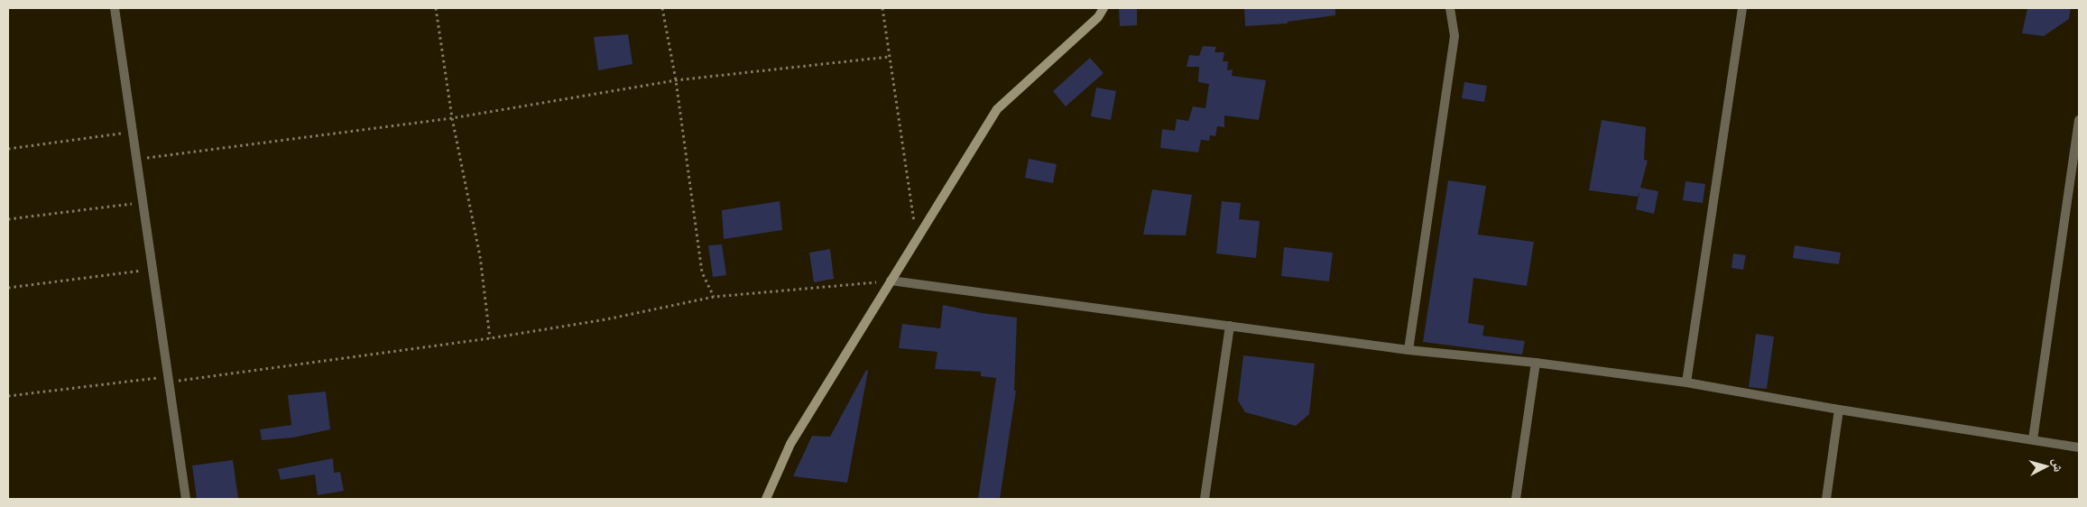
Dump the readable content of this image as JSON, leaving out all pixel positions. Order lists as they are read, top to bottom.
{
  "north": "right"
}
